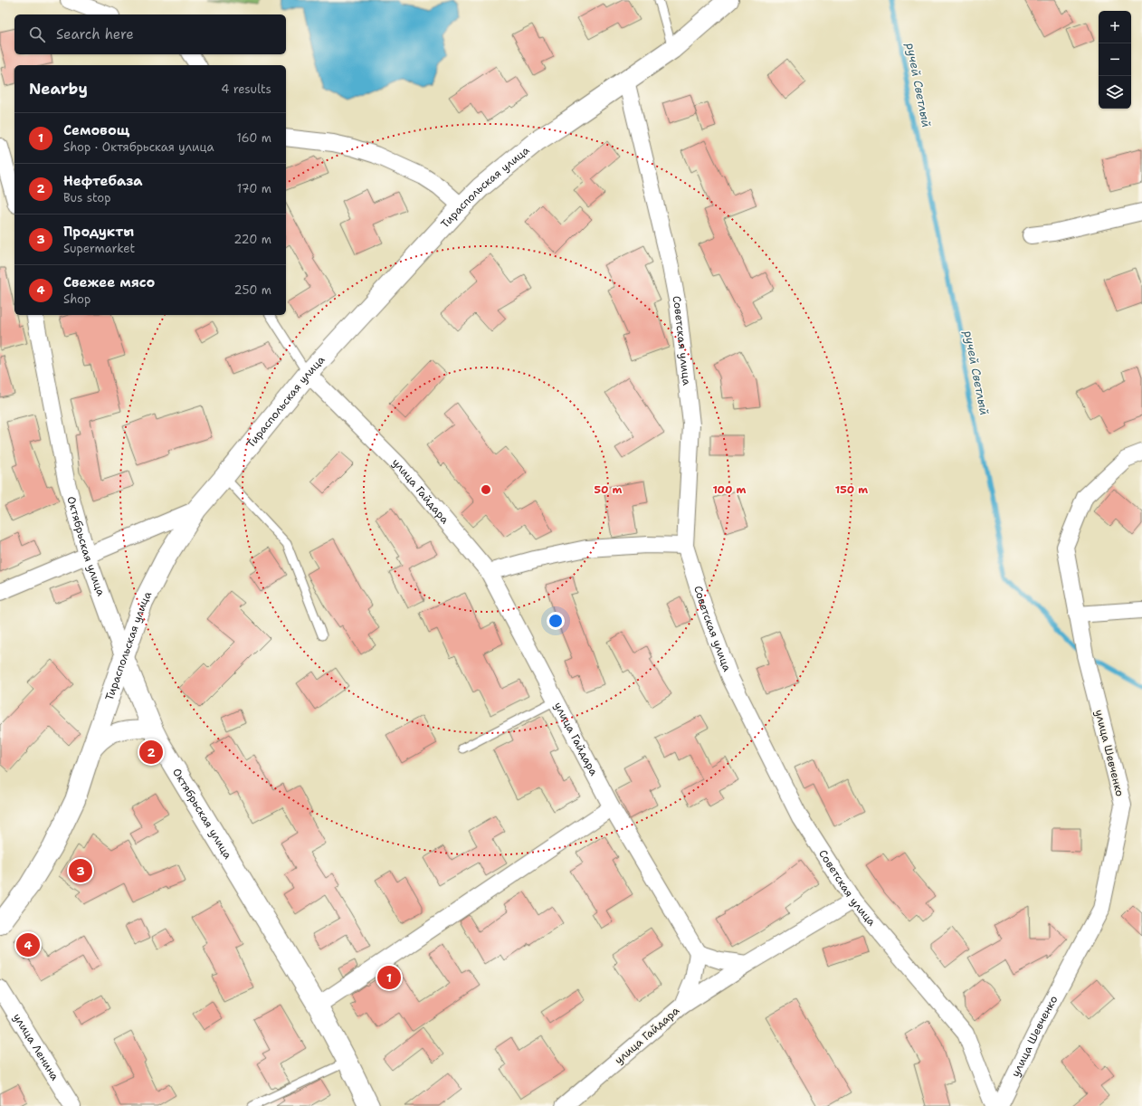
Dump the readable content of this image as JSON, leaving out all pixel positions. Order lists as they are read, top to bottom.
{
  "streets": {
    "street": [
      "Тираспольская улица",
      "Советская улица",
      "улица Гайдара",
      "Октябрьская улица",
      "улица Шевченко",
      "улица Ленина"
    ]
  },
  "crossings": [
    ["Тираспольская улица", "Советская улица"],
    ["Тираспольская улица", "улица Гайдара"],
    ["Тираспольская улица", "Октябрьская улица"]
  ],
  "water": ["ручей Светлый"],
  "page": {
    "map_buttons": ["+", "−"],
    "search": "Search here",
    "heading": ["Nearby", "4 results"],
    "list": [
      {
        "mark": "1",
        "name": "Семовощ",
        "note": "Shop · Октябрьская улица",
        "value": "160 m"
      },
      {
        "mark": "2",
        "name": "Нефтебаза",
        "note": "Bus stop",
        "value": "170 m"
      },
      {
        "mark": "3",
        "name": "Продукты",
        "note": "Supermarket",
        "value": "220 m"
      },
      {
        "mark": "4",
        "name": "Свежее мясо",
        "note": "Shop",
        "value": "250 m"
      }
    ],
    "pins": [
      "2",
      "3",
      "4",
      "1"
    ]
  },
  "rings": ["50 m", "100 m", "150 m"]
}
